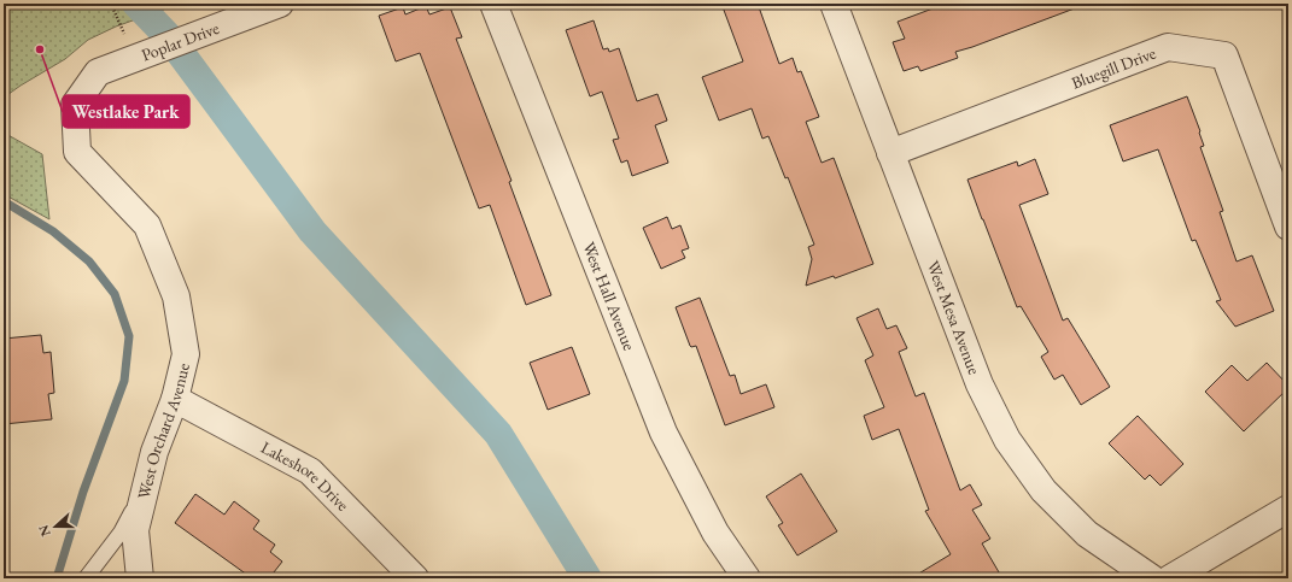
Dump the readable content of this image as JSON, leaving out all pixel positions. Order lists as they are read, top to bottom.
{
  "streets": {
    "street": [
      "Poplar Drive",
      "Bluegill Drive",
      "West Hall Avenue",
      "West Mesa Avenue",
      "West Orchard Avenue",
      "Lakeshore Drive"
    ]
  },
  "crossings": [
    ["Poplar Drive", "West Orchard Avenue"],
    ["Bluegill Drive", "West Mesa Avenue"],
    ["West Orchard Avenue", "Lakeshore Drive"]
  ],
  "places": ["Westlake Park"],
  "north": "left"
}
